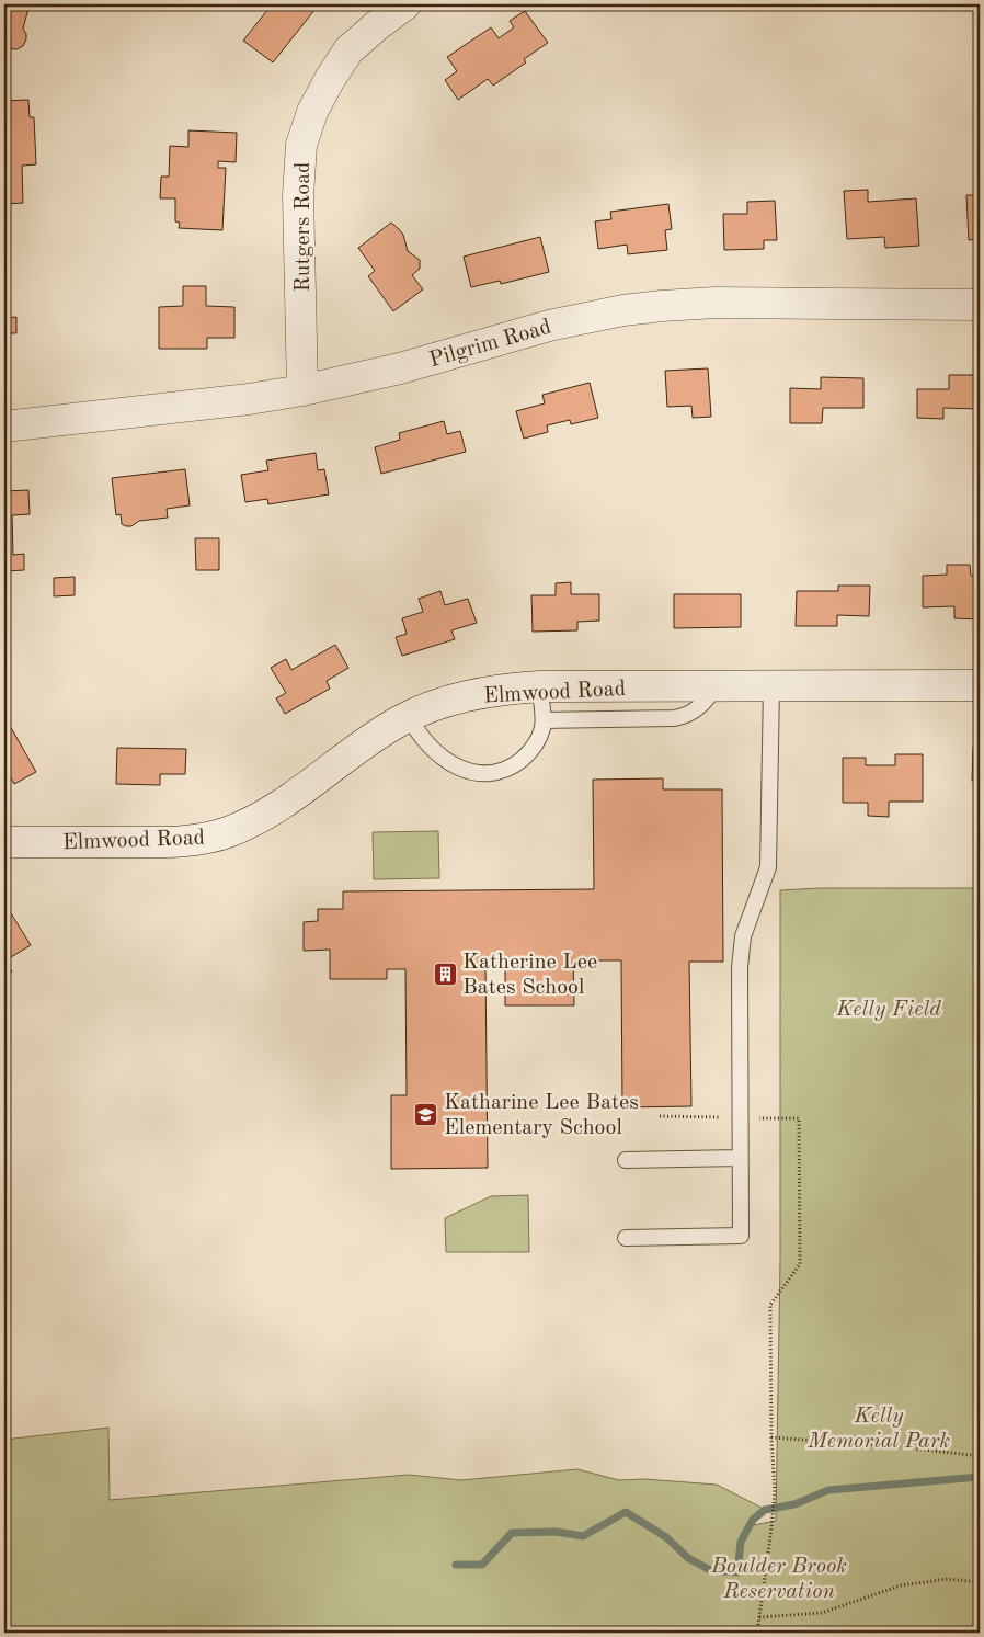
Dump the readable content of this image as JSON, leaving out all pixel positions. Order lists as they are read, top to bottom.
{
  "streets": {
    "street": ["Rutgers Road", "Pilgrim Road", "Elmwood Road"]
  },
  "crossings": [
    ["Rutgers Road", "Pilgrim Road"]
  ],
  "parks": ["Kelly Field", "Kelly Memorial Park", "Boulder Brook Reservation"],
  "places": {
    "building": ["Katherine Lee Bates School"],
    "school or university": ["Katharine Lee Bates Elementary School"]
  }
}
